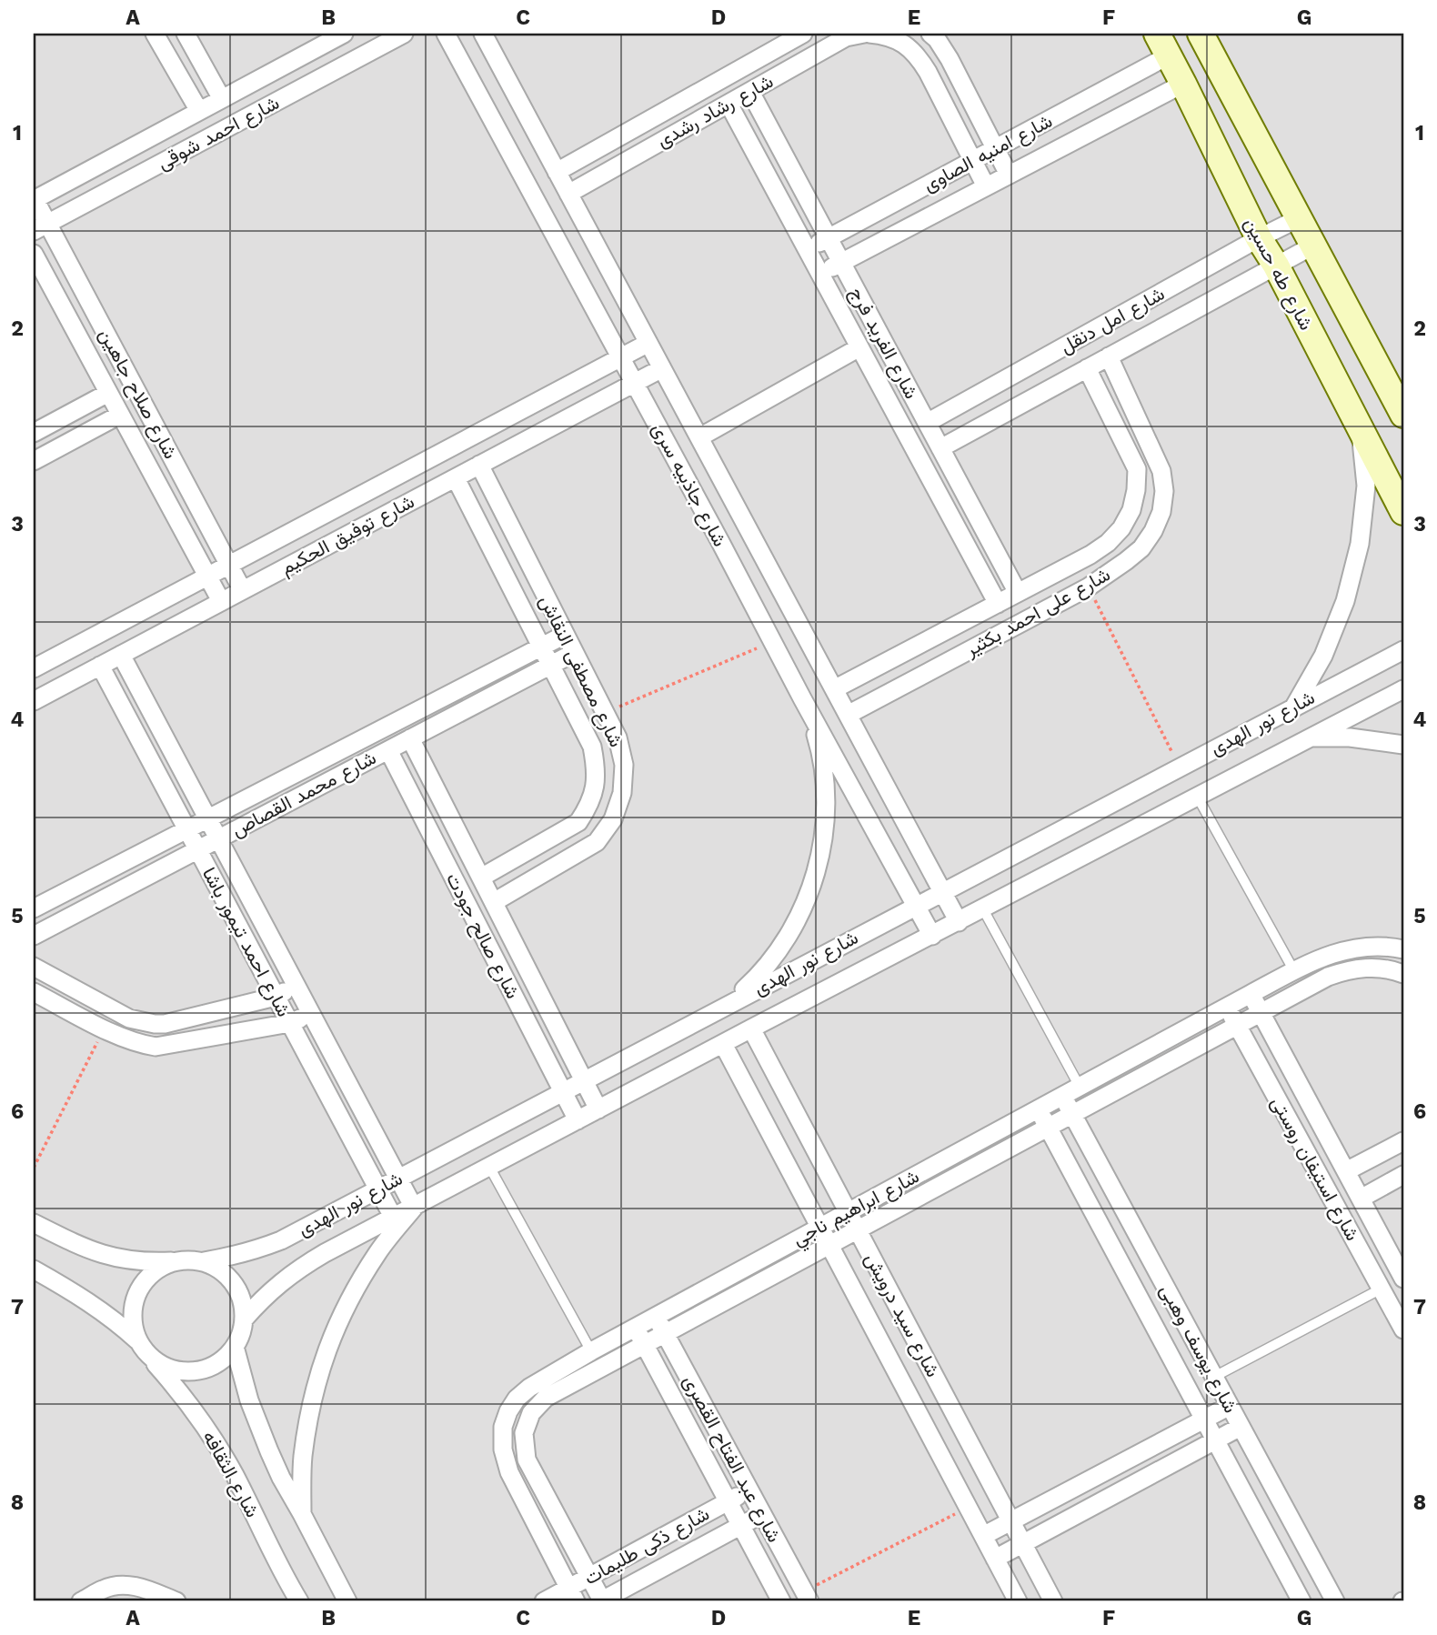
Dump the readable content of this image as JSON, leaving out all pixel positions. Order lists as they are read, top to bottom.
{
  "streets": {
    "street": [
      "شارع رشاد رشدى",
      "شارع احمد شوقى",
      "شارع امنيه الصاوى",
      "شارع طه حسين",
      "شارع امل دنقل",
      "شارع الفريد فرج",
      "شارع صلاح جاهين",
      "شارع جاذبيه سرى",
      "شارع توفيق الحكيم",
      "شارع على احمد بكثير",
      "شارع مصطفى النقاش",
      "شارع نور الهدى",
      "شارع محمد القصاص",
      "شارع صالح جودت",
      "شارع احمد تيمور باشا",
      "شارع استيفان روستى",
      "شارع ابراهيم ناجي",
      "شارع سيد درويش",
      "شارع يوسف وهبى",
      "شارع عبد الفتاح القصرى",
      "شارع الثقافه",
      "شارع ذكى طليمات"
    ]
  },
  "crossings": [
    ["شارع رشاد رشدى", "شارع الفريد فرج"],
    ["شارع رشاد رشدى", "شارع جاذبيه سرى"],
    ["شارع احمد شوقى", "شارع صلاح جاهين"],
    ["شارع امنيه الصاوى", "شارع طه حسين"],
    ["شارع امنيه الصاوى", "شارع الفريد فرج"],
    ["شارع طه حسين", "شارع امل دنقل"],
    ["شارع امل دنقل", "شارع الفريد فرج"],
    ["شارع امل دنقل", "شارع على احمد بكثير"],
    ["شارع الفريد فرج", "شارع على احمد بكثير"],
    ["شارع صلاح جاهين", "شارع توفيق الحكيم"],
    ["شارع جاذبيه سرى", "شارع توفيق الحكيم"],
    ["شارع جاذبيه سرى", "شارع على احمد بكثير"],
    ["شارع جاذبيه سرى", "شارع نور الهدى"],
    ["شارع توفيق الحكيم", "شارع مصطفى النقاش"],
    ["شارع توفيق الحكيم", "شارع احمد تيمور باشا"],
    ["شارع مصطفى النقاش", "شارع محمد القصاص"],
    ["شارع مصطفى النقاش", "شارع صالح جودت"],
    ["شارع نور الهدى", "شارع صالح جودت"],
    ["شارع نور الهدى", "شارع احمد تيمور باشا"],
    ["شارع نور الهدى", "شارع سيد درويش"],
    ["شارع نور الهدى", "شارع الثقافه"],
    ["شارع محمد القصاص", "شارع صالح جودت"],
    ["شارع محمد القصاص", "شارع احمد تيمور باشا"],
    ["شارع استيفان روستى", "شارع ابراهيم ناجي"],
    ["شارع ابراهيم ناجي", "شارع سيد درويش"],
    ["شارع ابراهيم ناجي", "شارع يوسف وهبى"],
    ["شارع ابراهيم ناجي", "شارع عبد الفتاح القصرى"],
    ["شارع عبد الفتاح القصرى", "شارع ذكى طليمات"]
  ],
  "grid": {
    "columns": [
      "A",
      "B",
      "C",
      "D",
      "E",
      "F",
      "G"
    ],
    "rows": [
      "1",
      "2",
      "3",
      "4",
      "5",
      "6",
      "7",
      "8"
    ]
  }
}
